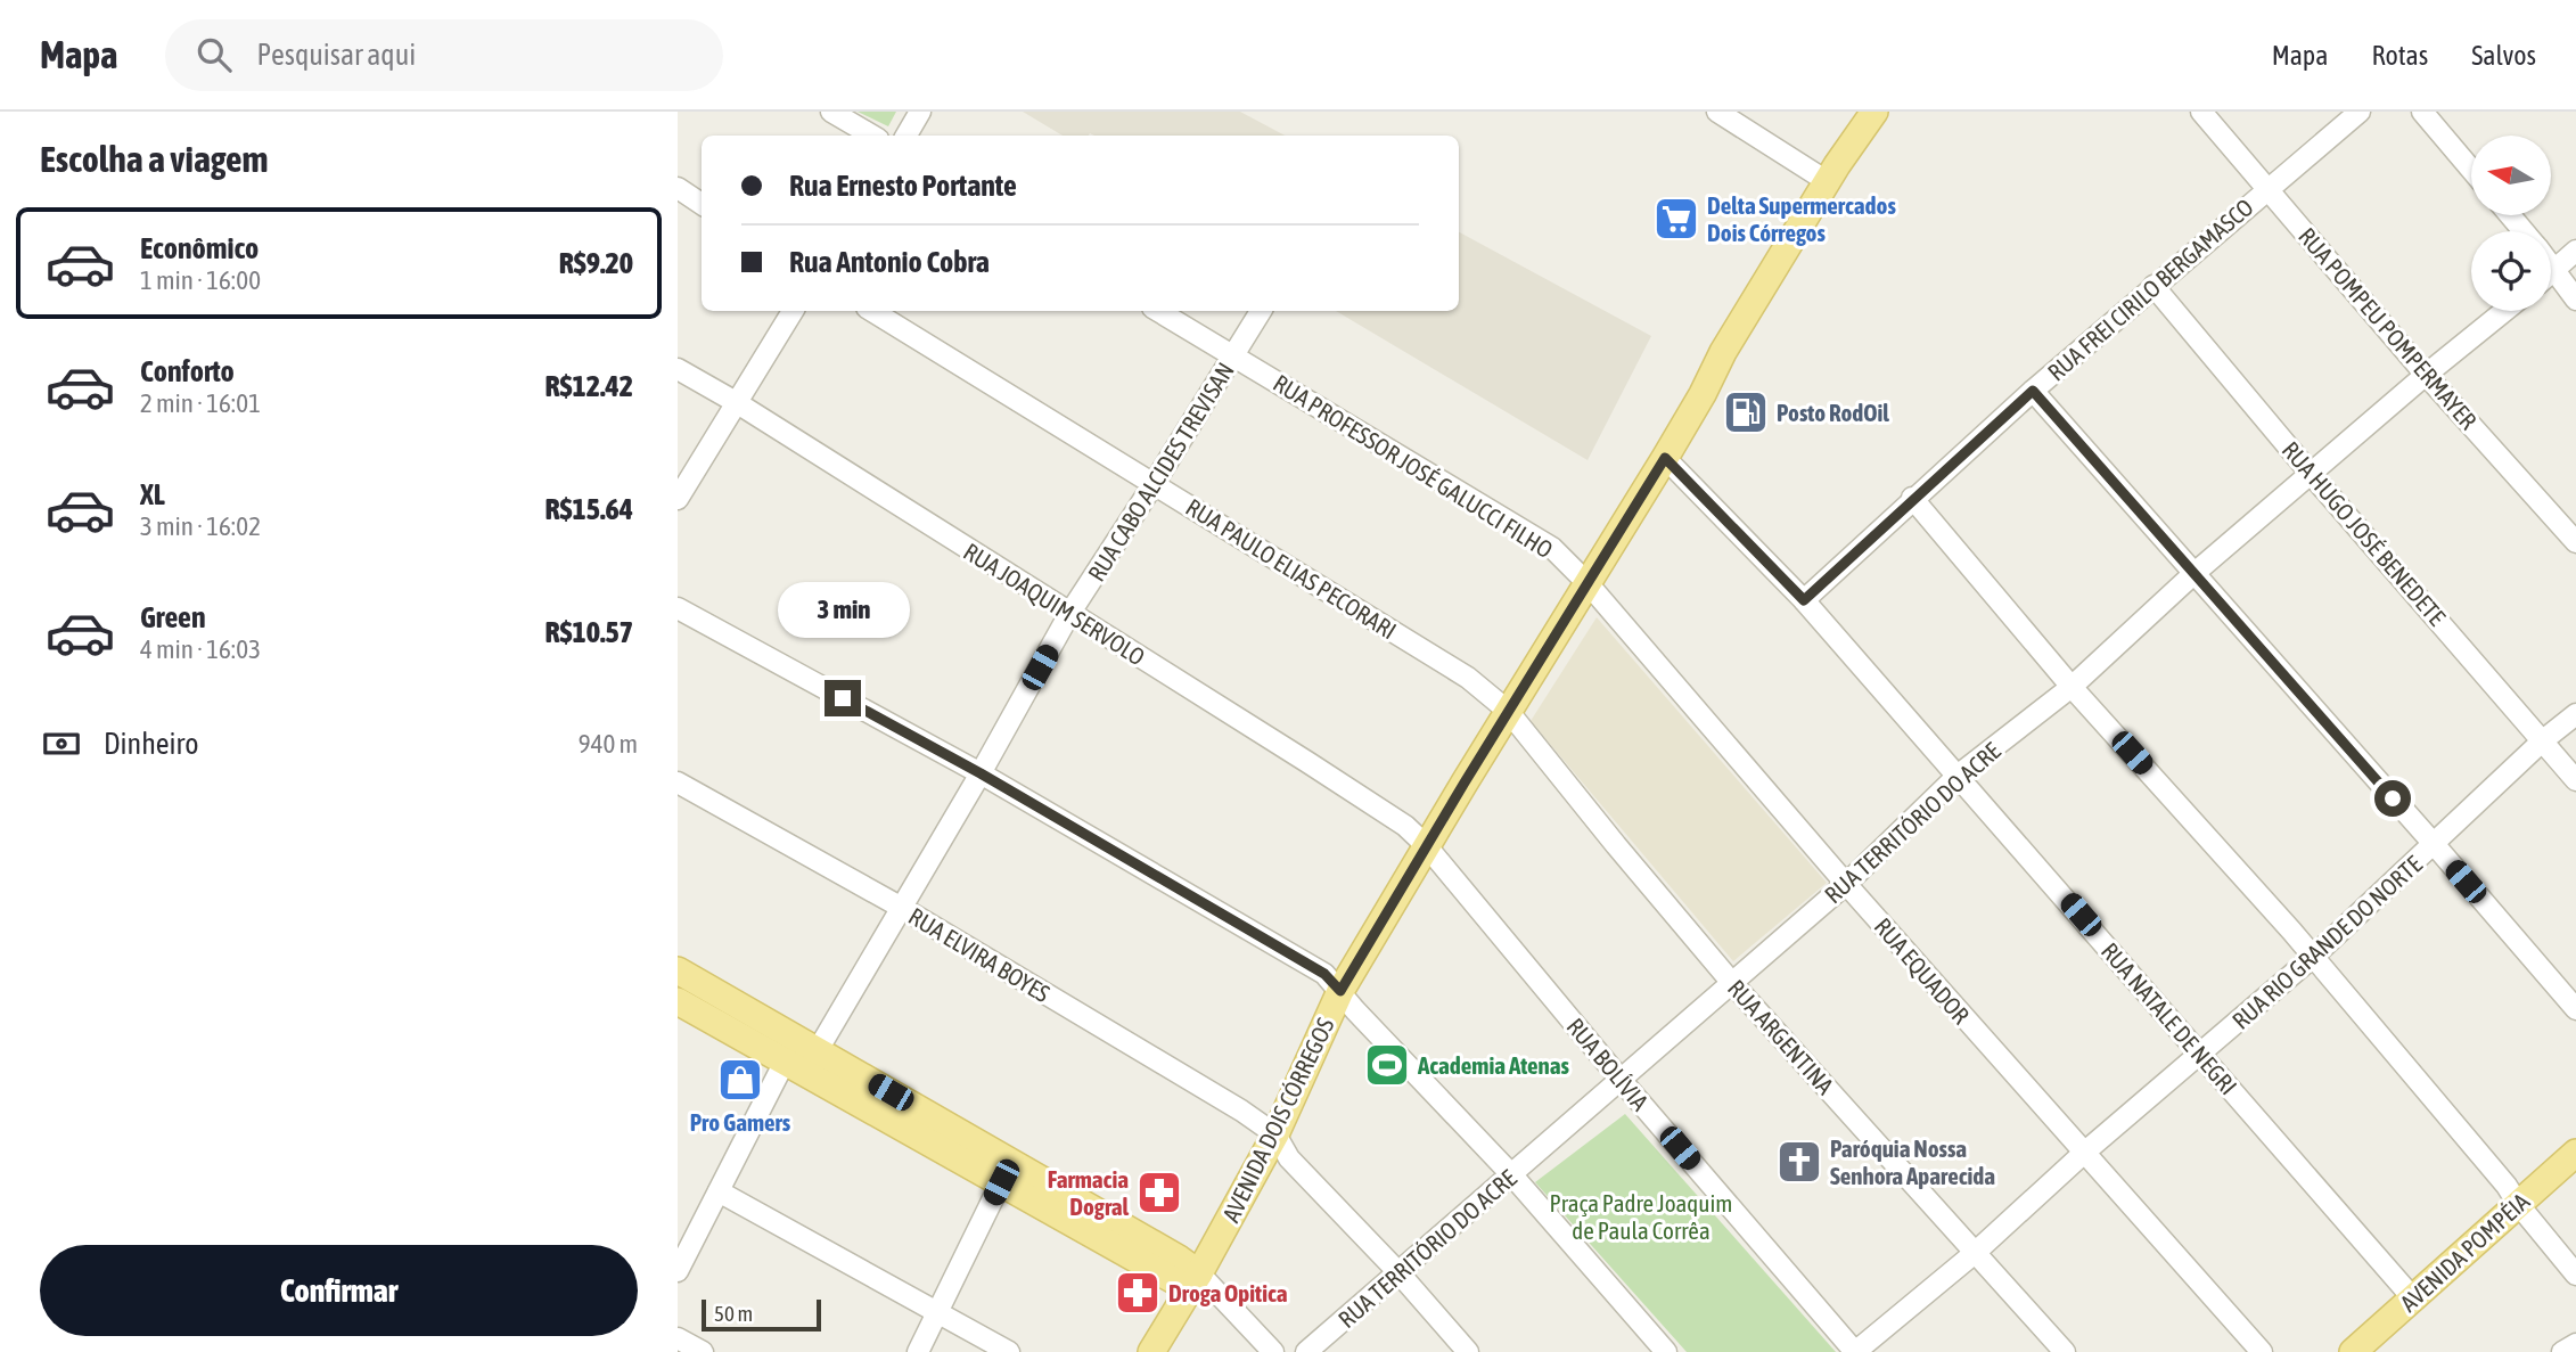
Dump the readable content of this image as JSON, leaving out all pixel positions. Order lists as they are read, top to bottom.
{
  "streets": {
    "main road": ["AVENIDA DOIS CÓRREGOS", "AVENIDA POMPÉIA"],
    "street": [
      "RUA FREI CIRILO BERGAMASCO",
      "RUA POMPEU POMPERMAYER",
      "RUA PROFESSOR JOSÉ GALUCCI FILHO",
      "RUA CABO ALCIDES TREVISAN",
      "RUA HUGO JOSÉ BENEDETE",
      "RUA PAULO ELIAS PECORARI",
      "RUA JOAQUIM SERVOLO",
      "RUA TERRITÓRIO DO ACRE",
      "RUA RIO GRANDE DO NORTE",
      "RUA ELVIRA BOYES",
      "RUA EQUADOR",
      "RUA NATALE DE NEGRI",
      "RUA ARGENTINA",
      "RUA BOLÍVIA"
    ]
  },
  "crossings": [
    ["RUA FREI CIRILO BERGAMASCO", "RUA POMPEU POMPERMAYER"],
    ["RUA FREI CIRILO BERGAMASCO", "RUA HUGO JOSÉ BENEDETE"],
    ["RUA FREI CIRILO BERGAMASCO", "RUA NATALE DE NEGRI"],
    ["RUA POMPEU POMPERMAYER", "RUA TERRITÓRIO DO ACRE"],
    ["RUA PROFESSOR JOSÉ GALUCCI FILHO", "RUA CABO ALCIDES TREVISAN"],
    ["RUA PROFESSOR JOSÉ GALUCCI FILHO", "RUA EQUADOR"],
    ["RUA PROFESSOR JOSÉ GALUCCI FILHO", "AVENIDA DOIS CÓRREGOS"],
    ["RUA CABO ALCIDES TREVISAN", "RUA PAULO ELIAS PECORARI"],
    ["RUA CABO ALCIDES TREVISAN", "RUA JOAQUIM SERVOLO"],
    ["RUA CABO ALCIDES TREVISAN", "RUA ELVIRA BOYES"],
    ["RUA HUGO JOSÉ BENEDETE", "RUA TERRITÓRIO DO ACRE"],
    ["RUA HUGO JOSÉ BENEDETE", "RUA RIO GRANDE DO NORTE"],
    ["RUA PAULO ELIAS PECORARI", "RUA ARGENTINA"],
    ["RUA PAULO ELIAS PECORARI", "AVENIDA DOIS CÓRREGOS"],
    ["RUA JOAQUIM SERVOLO", "RUA BOLÍVIA"],
    ["RUA JOAQUIM SERVOLO", "AVENIDA DOIS CÓRREGOS"],
    ["RUA TERRITÓRIO DO ACRE", "RUA EQUADOR"],
    ["RUA TERRITÓRIO DO ACRE", "RUA NATALE DE NEGRI"],
    ["RUA TERRITÓRIO DO ACRE", "RUA ARGENTINA"],
    ["RUA TERRITÓRIO DO ACRE", "RUA BOLÍVIA"],
    ["RUA RIO GRANDE DO NORTE", "RUA EQUADOR"],
    ["RUA RIO GRANDE DO NORTE", "RUA NATALE DE NEGRI"],
    ["RUA RIO GRANDE DO NORTE", "RUA ARGENTINA"],
    ["RUA RIO GRANDE DO NORTE", "RUA BOLÍVIA"],
    ["RUA ELVIRA BOYES", "AVENIDA DOIS CÓRREGOS"],
    ["RUA EQUADOR", "AVENIDA DOIS CÓRREGOS"],
    ["RUA NATALE DE NEGRI", "AVENIDA DOIS CÓRREGOS"],
    ["RUA NATALE DE NEGRI", "AVENIDA POMPÉIA"],
    ["RUA ARGENTINA", "AVENIDA DOIS CÓRREGOS"],
    ["RUA BOLÍVIA", "AVENIDA DOIS CÓRREGOS"]
  ],
  "parks": ["Praça Padre Joaquim de Paula Corrêa"],
  "places": {
    "supermarket": ["Delta Supermercados Dois Córregos"],
    "fuel station": ["Posto RodOil"],
    "sports": ["Academia Atenas"],
    "shop": ["Pro Gamers"],
    "church": ["Paróquia Nossa Senhora Aparecida"],
    "pharmacy": ["Farmacia Dogral", "Droga Opitica"]
  },
  "scale_bar": "50 m",
  "north": "left",
  "page": {
    "header": "Mapa",
    "search": "Pesquisar aqui",
    "nav": ["Mapa", "Rotas", "Salvos"],
    "heading": "Escolha a viagem",
    "banner": ["Rua Ernesto Portante", "Rua Antonio Cobra"],
    "list": [
      {
        "name": "Econômico",
        "note": "1 min · 16:00",
        "value": "R$9.20"
      },
      {
        "name": "Conforto",
        "note": "2 min · 16:01",
        "value": "R$12.42"
      },
      {
        "name": "XL",
        "note": "3 min · 16:02",
        "value": "R$15.64"
      },
      {
        "name": "Green",
        "note": "4 min · 16:03",
        "value": "R$10.57"
      }
    ],
    "bubble": "3 min",
    "pay": ["Dinheiro", "940 m"],
    "buttons": "Confirmar",
    "scale": "50 m"
  }
}
